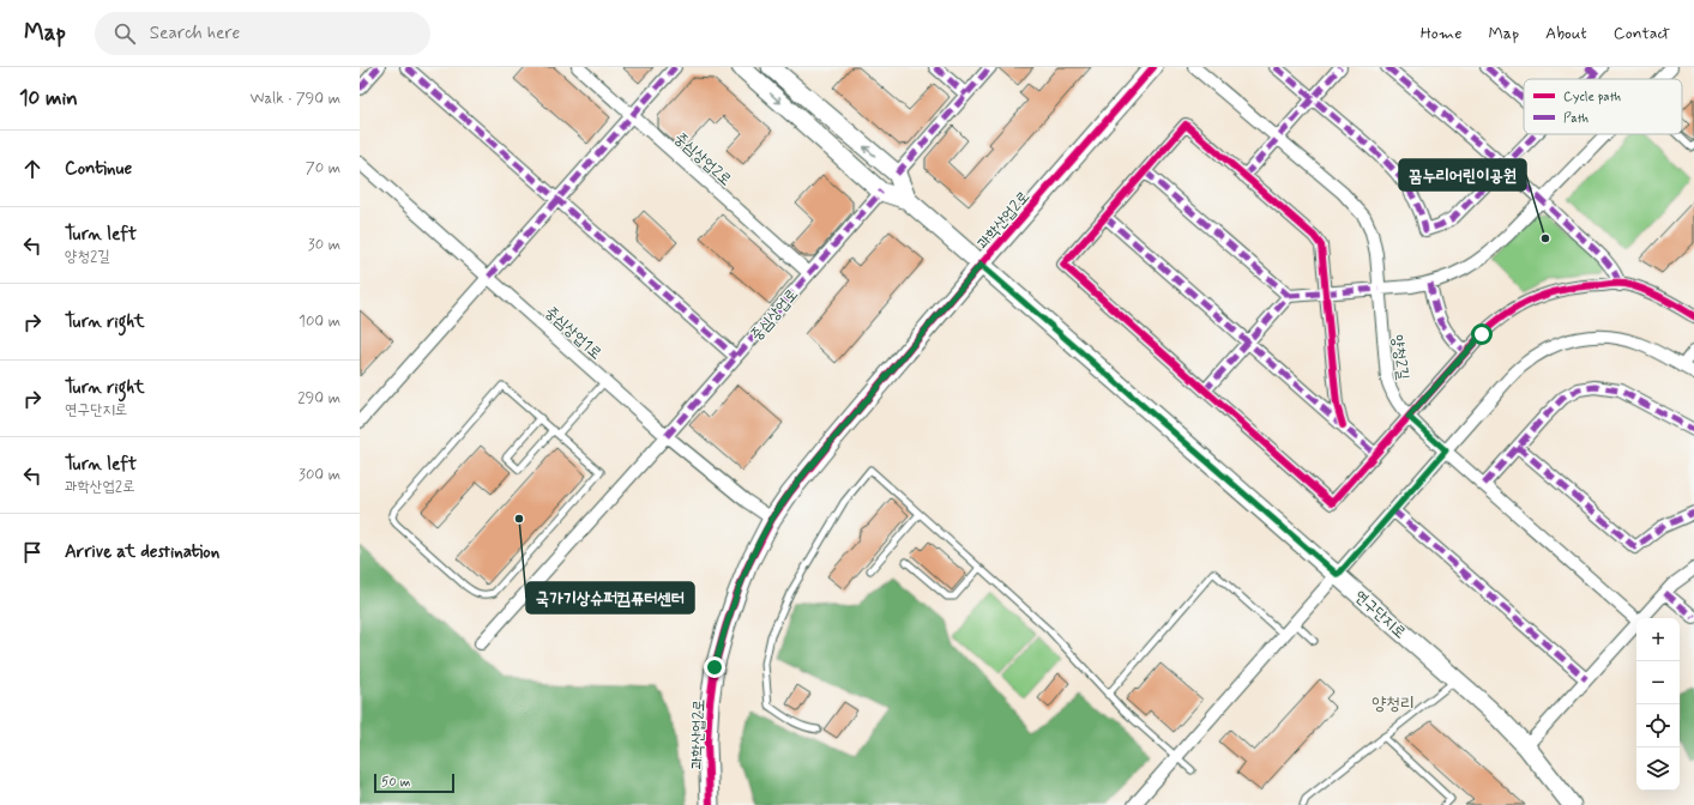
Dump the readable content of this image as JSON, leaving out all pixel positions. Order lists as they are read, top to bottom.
{
  "streets": {
    "street": [
      "중심상업2로",
      "과학산업2로",
      "중심상업로",
      "중심상업1로",
      "양청2길",
      "연구단지로"
    ]
  },
  "crossings": [
    ["중심상업2로", "중심상업로"],
    ["과학산업2로", "중심상업1로"],
    ["과학산업2로", "연구단지로"],
    ["중심상업로", "중심상업1로"]
  ],
  "districts": ["양청리"],
  "places": ["꿈누리어린이공원", "국가기상슈퍼컴퓨터센터"],
  "legend": ["Cycle path", "Path"],
  "scale_bar": "50 m",
  "page": {
    "header": "Map",
    "search": "Search here",
    "nav": [
      "Home",
      "Map",
      "About",
      "Contact"
    ],
    "heading": ["10 min", "Walk · 790 m"],
    "list": [
      ["Continue", "70 m"],
      ["Turn left", "양청2길", "30 m"],
      ["Turn right", "100 m"],
      ["Turn right", "연구단지로", "290 m"],
      ["Turn left", "과학산업2로", "300 m"],
      "Arrive at destination"
    ],
    "map_buttons": ["+", "−"],
    "scale": "50 m"
  }
}
